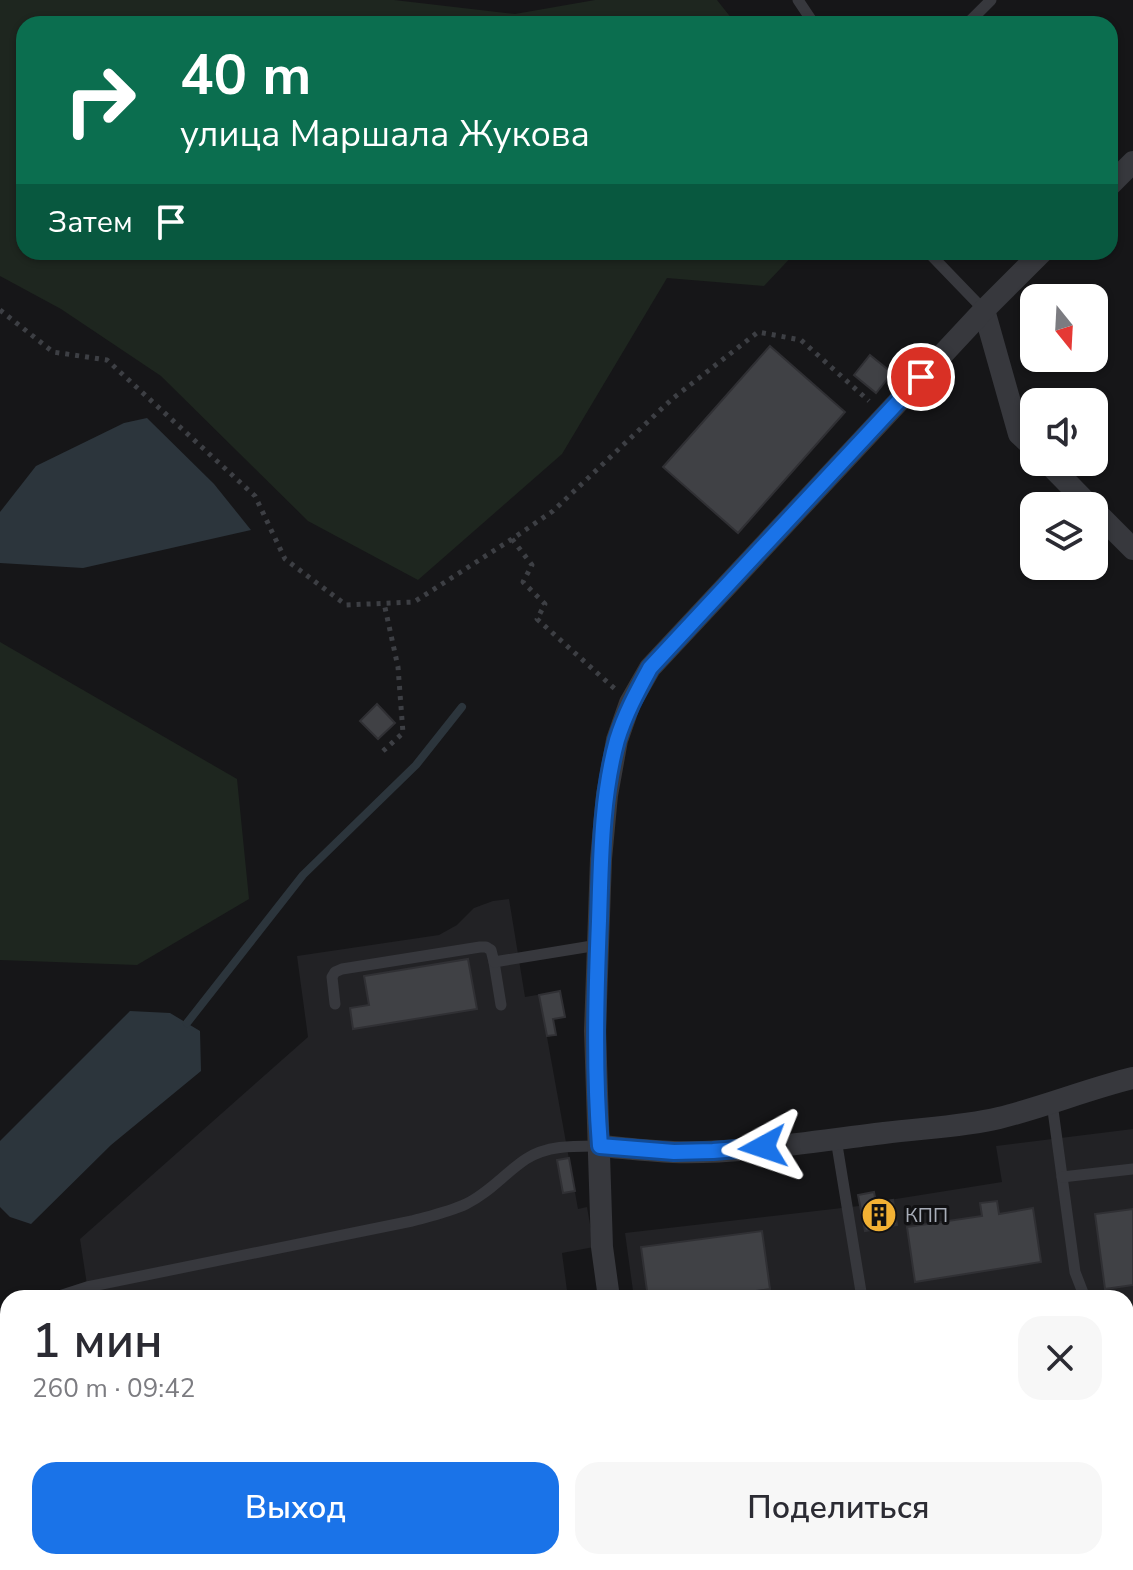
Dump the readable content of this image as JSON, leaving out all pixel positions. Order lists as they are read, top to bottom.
{
  "places": {
    "building": ["КПП"]
  },
  "north": "bottom",
  "page": {
    "turn": ["40 m", "улица Маршала Жукова"],
    "then": "Затем",
    "heading": ["1 мин", "260 m · 09:42"],
    "buttons": ["Выход", "Поделиться"]
  }
}
